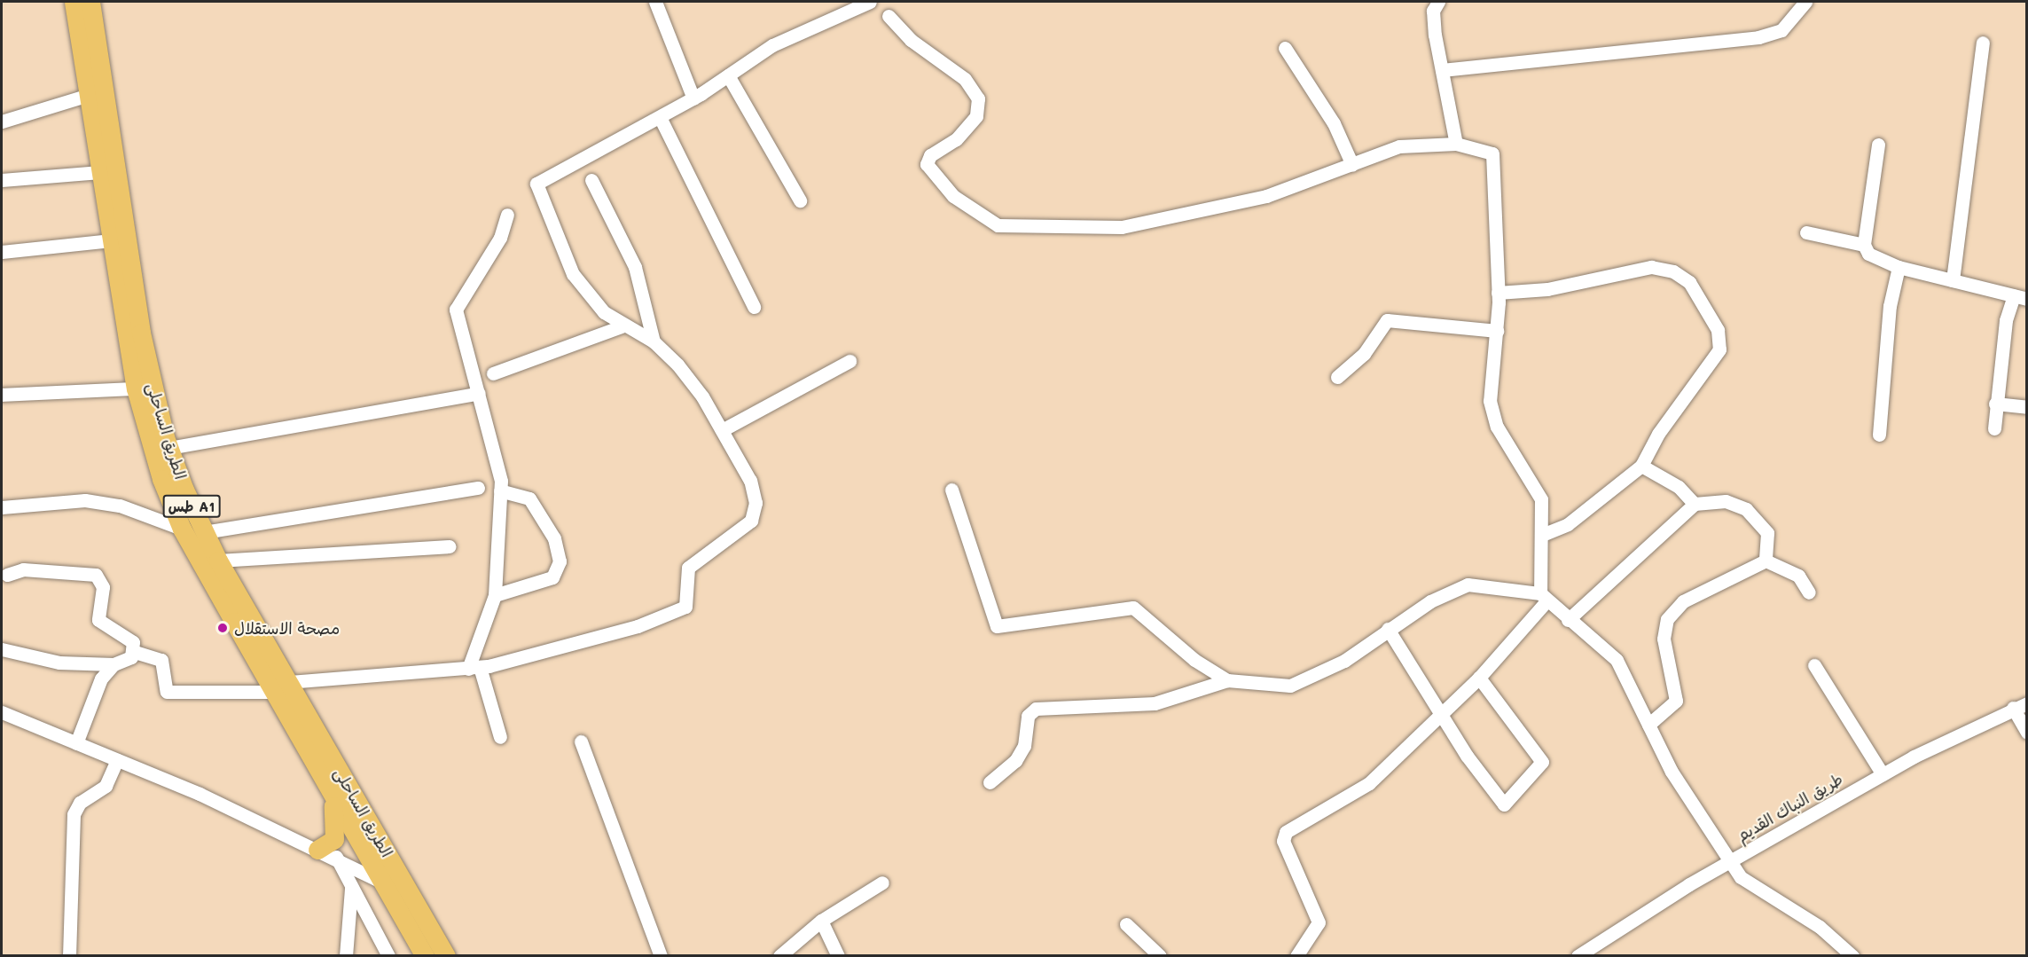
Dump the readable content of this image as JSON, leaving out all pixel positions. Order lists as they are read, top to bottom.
{
  "streets": {
    "highway": ["الطريق الساحلى", "طس A1"],
    "street": ["طريق النباك القديم"]
  },
  "places": ["مصحة الاستقلال"]
}
